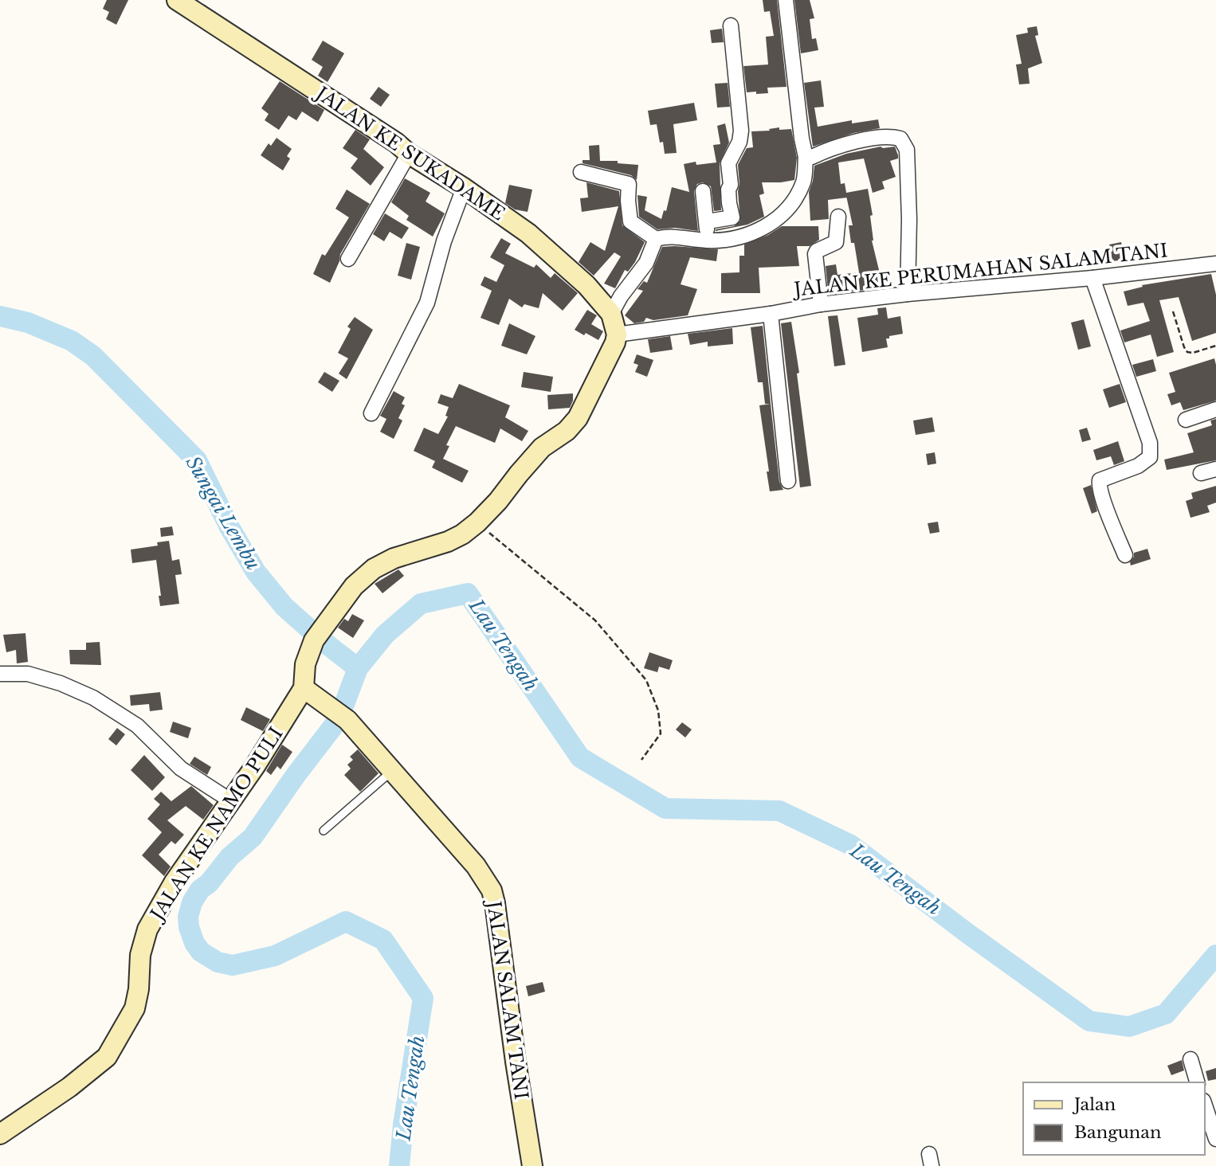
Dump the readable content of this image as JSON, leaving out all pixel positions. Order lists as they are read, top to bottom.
{
  "streets": {
    "street": [
      "JALAN KE SUKADAME",
      "JALAN KE PERUMAHAN SALAM TANI",
      "JALAN KE NAMO PULI",
      "JALAN SALAM TANI"
    ]
  },
  "crossings": [
    ["JALAN KE SUKADAME", "JALAN KE PERUMAHAN SALAM TANI"],
    ["JALAN KE NAMO PULI", "JALAN SALAM TANI"]
  ],
  "water": ["Sungai Lembu", "Lau Tengah"],
  "legend": ["Jalan", "Bangunan"]
}
